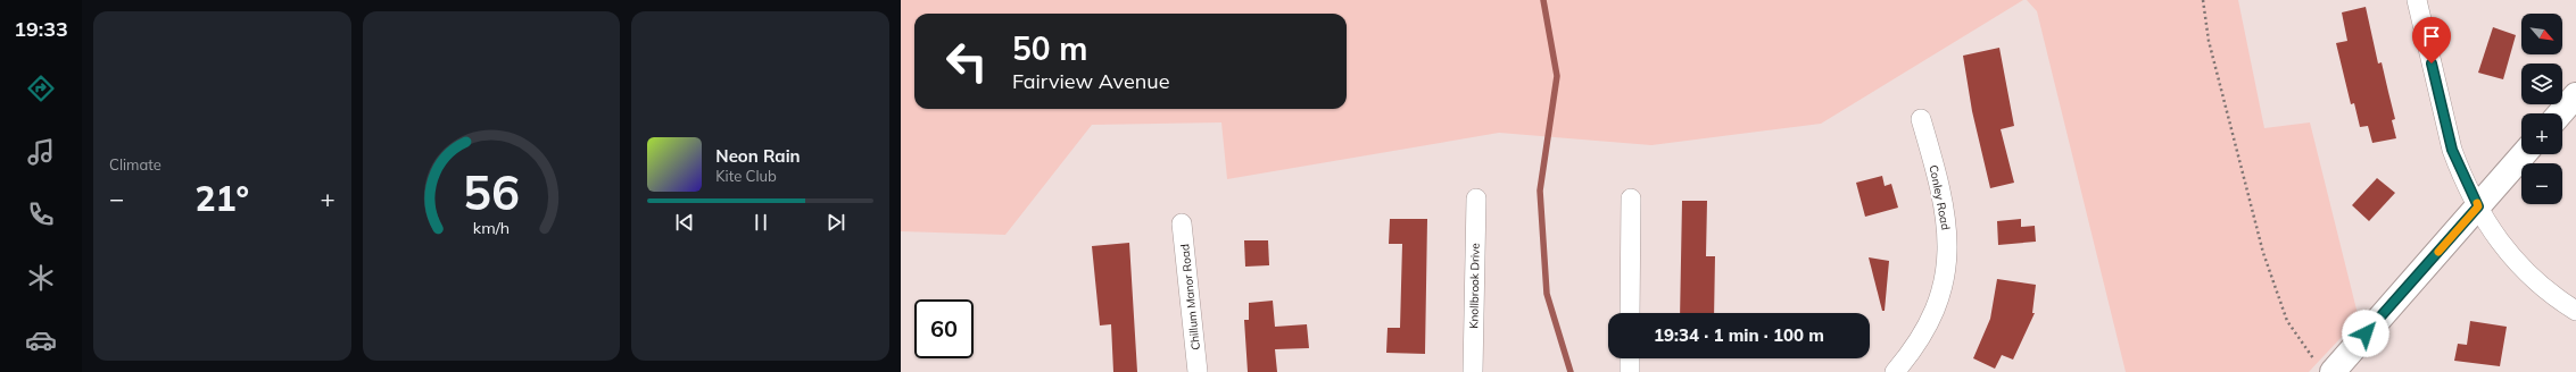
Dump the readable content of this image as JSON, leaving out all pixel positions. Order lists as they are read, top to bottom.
{
  "streets": {
    "street": ["Conley Road", "Knollbrook Drive", "Chillum Manor Road"]
  },
  "north": "bottom right",
  "page": {
    "tabs": "19:33",
    "tile": "Climate",
    "map_buttons": ["+", "−"],
    "turn": ["50 m", "Fairview Avenue"],
    "song": ["Neon Rain", "Kite Club"],
    "heat": ["−", "21°", "+"],
    "limit": "60",
    "trip": "19:34 · 1 min · 100 m",
    "gauge": ["56", "km/h"]
  }
}
